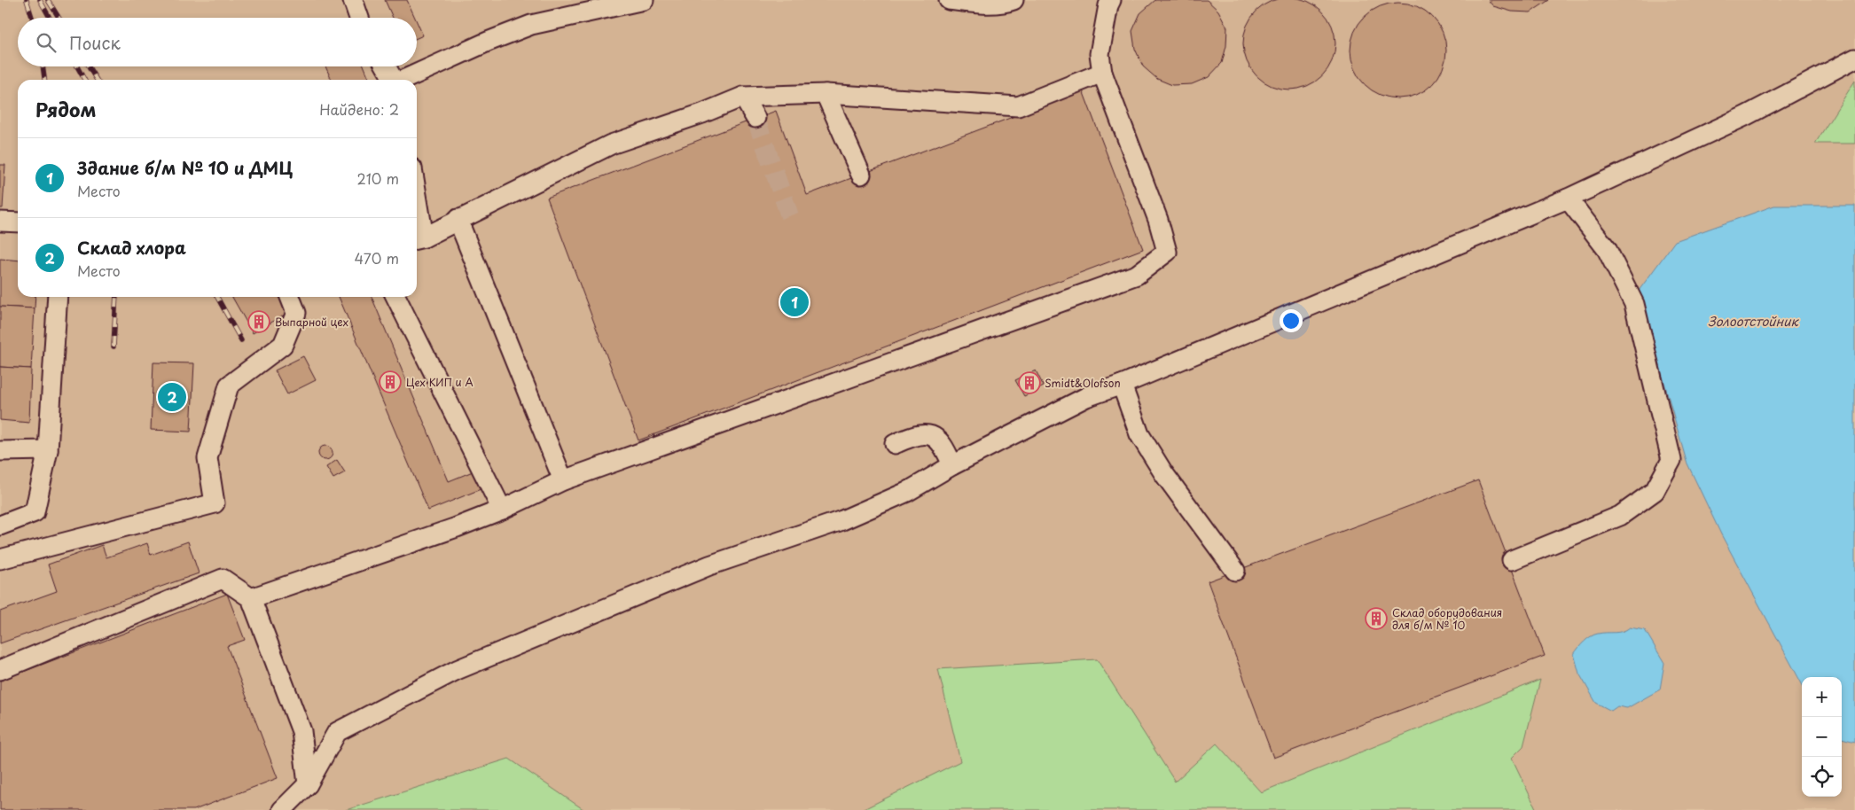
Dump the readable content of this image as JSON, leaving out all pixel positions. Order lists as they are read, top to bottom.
{
  "water": ["Золоотстойник"],
  "places": {
    "building": [
      "Выпарной цех",
      "Цех КИП и А",
      "Smidt&Olofson",
      "Склад оборудования для б/м № 10"
    ]
  },
  "page": {
    "search": "Поиск",
    "heading": ["Рядом", "Найдено: 2"],
    "list": [
      {
        "mark": "1",
        "name": "Здание б/м № 10 и ДМЦ",
        "note": "Место",
        "value": "210 m"
      },
      {
        "mark": "2",
        "name": "Склад хлора",
        "note": "Место",
        "value": "470 m"
      }
    ],
    "pins": ["1", "2"],
    "map_buttons": ["+", "−"]
  }
}
